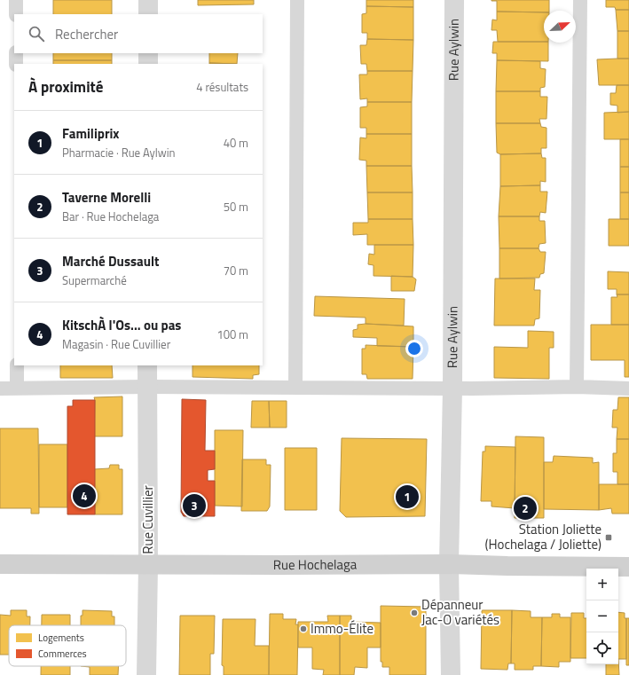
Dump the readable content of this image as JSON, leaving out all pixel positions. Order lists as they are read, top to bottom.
{
  "streets": {
    "street": ["Rue Aylwin", "Rue Cuvillier", "Rue Hochelaga"]
  },
  "crossings": [
    ["Rue Aylwin", "Rue Hochelaga"],
    ["Rue Cuvillier", "Rue Hochelaga"]
  ],
  "places": {
    "transit": ["Station Joliette (Hochelaga / Joliette)"],
    "other": ["Dépanneur Jac-O variétés", "Immo-Élite"]
  },
  "legend": ["Logements", "Commerces"],
  "north": "top right",
  "page": {
    "search": "Rechercher",
    "heading": ["À proximité", "4 résultats"],
    "list": [
      {
        "mark": "1",
        "name": "Familiprix",
        "note": "Pharmacie · Rue Aylwin",
        "value": "40 m"
      },
      {
        "mark": "2",
        "name": "Taverne Morelli",
        "note": "Bar · Rue Hochelaga",
        "value": "50 m"
      },
      {
        "mark": "3",
        "name": "Marché Dussault",
        "note": "Supermarché",
        "value": "70 m"
      },
      {
        "mark": "4",
        "name": "KitschÀ l'Os... ou pas",
        "note": "Magasin · Rue Cuvillier",
        "value": "100 m"
      }
    ],
    "pins": [
      "4",
      "1",
      "3",
      "2"
    ],
    "map_buttons": ["+", "−"]
  }
}
